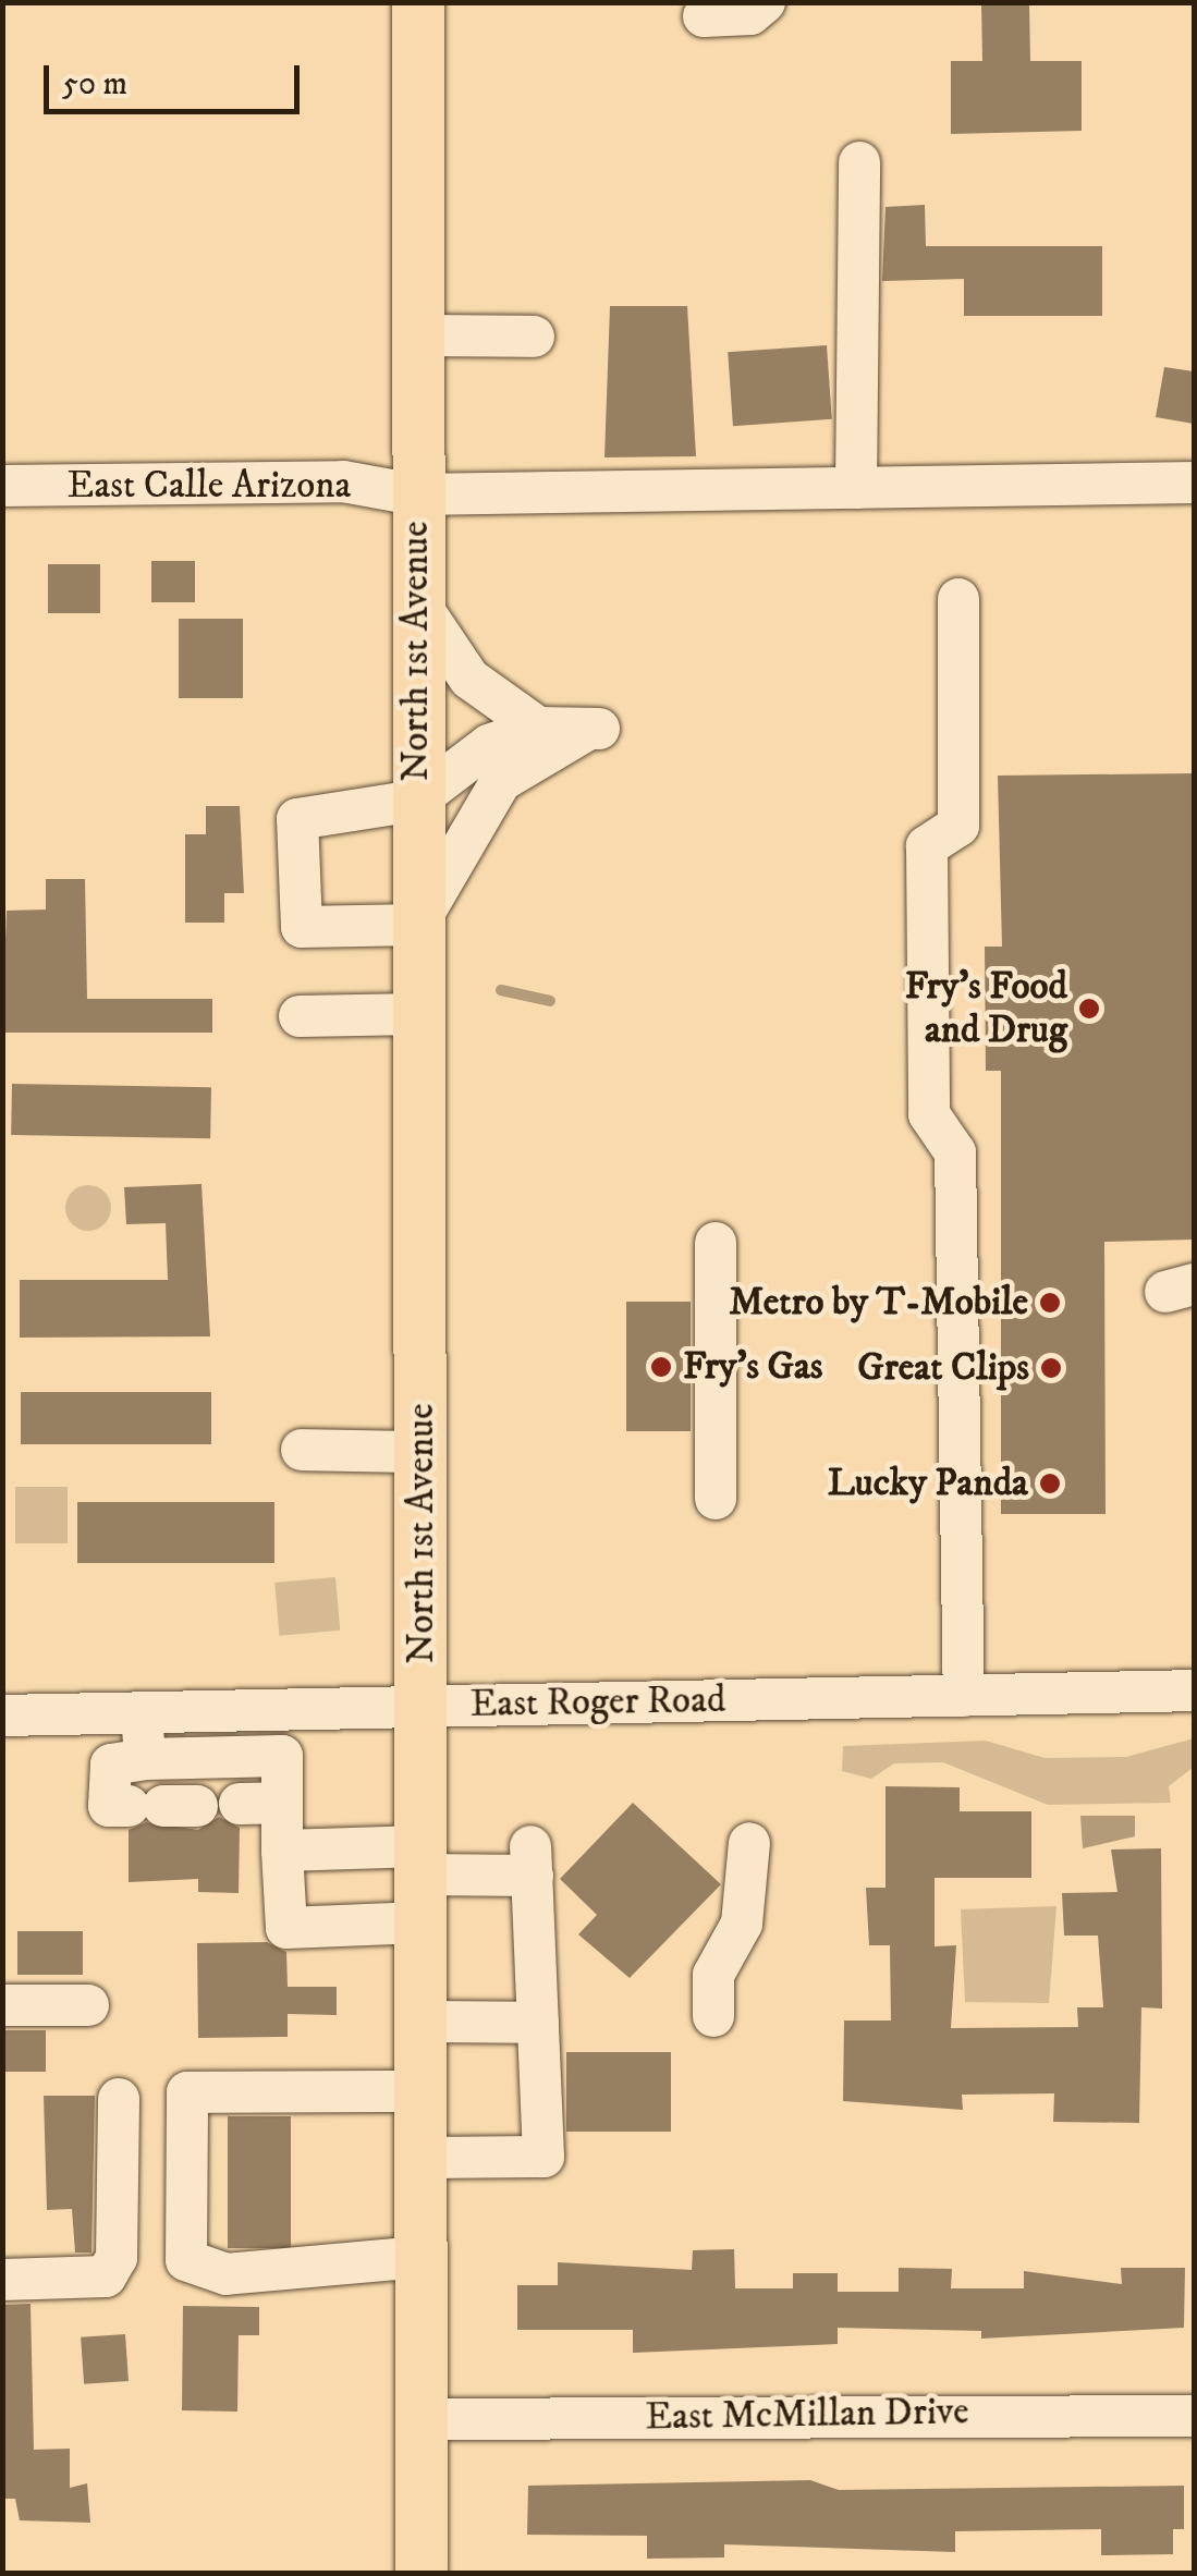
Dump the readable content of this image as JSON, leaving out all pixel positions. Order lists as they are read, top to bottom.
{
  "streets": {
    "main road": ["North 1st Avenue"],
    "street": ["East Calle Arizona", "East Roger Road", "East McMillan Drive"]
  },
  "crossings": [
    ["East Calle Arizona", "North 1st Avenue"],
    ["North 1st Avenue", "East Roger Road"],
    ["North 1st Avenue", "East McMillan Drive"]
  ],
  "places": [
    "Fry's Food and Drug",
    "Metro by T-Mobile",
    "Fry's Gas",
    "Great Clips",
    "Lucky Panda"
  ],
  "scale_bar": "50 m"
}
